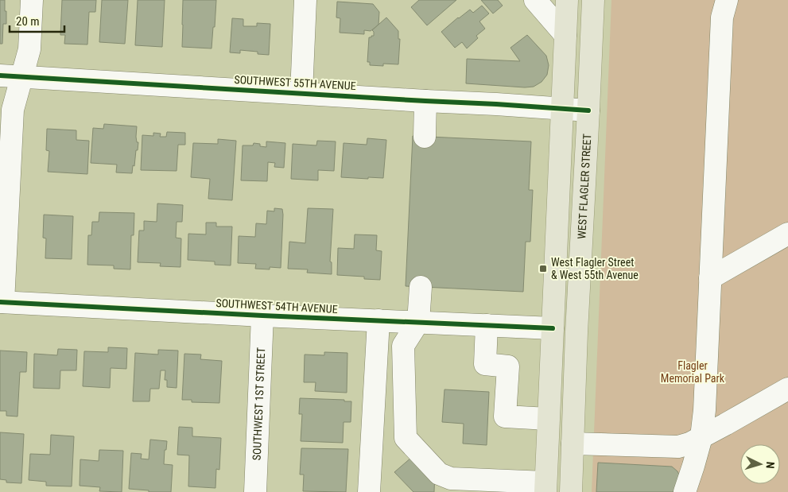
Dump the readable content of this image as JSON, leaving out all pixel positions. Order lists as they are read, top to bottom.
{
  "streets": {
    "main road": ["WEST FLAGLER STREET"],
    "street": ["SOUTHWEST 55TH AVENUE", "SOUTHWEST 54TH AVENUE", "SOUTHWEST 1ST STREET"]
  },
  "crossings": [
    ["SOUTHWEST 55TH AVENUE", "WEST FLAGLER STREET"],
    ["SOUTHWEST 54TH AVENUE", "SOUTHWEST 1ST STREET"]
  ],
  "parks": ["Flagler Memorial Park"],
  "places": {
    "transit": ["West Flagler Street & West 55th Avenue"]
  },
  "scale_bar": "20 m",
  "north": "right"
}
